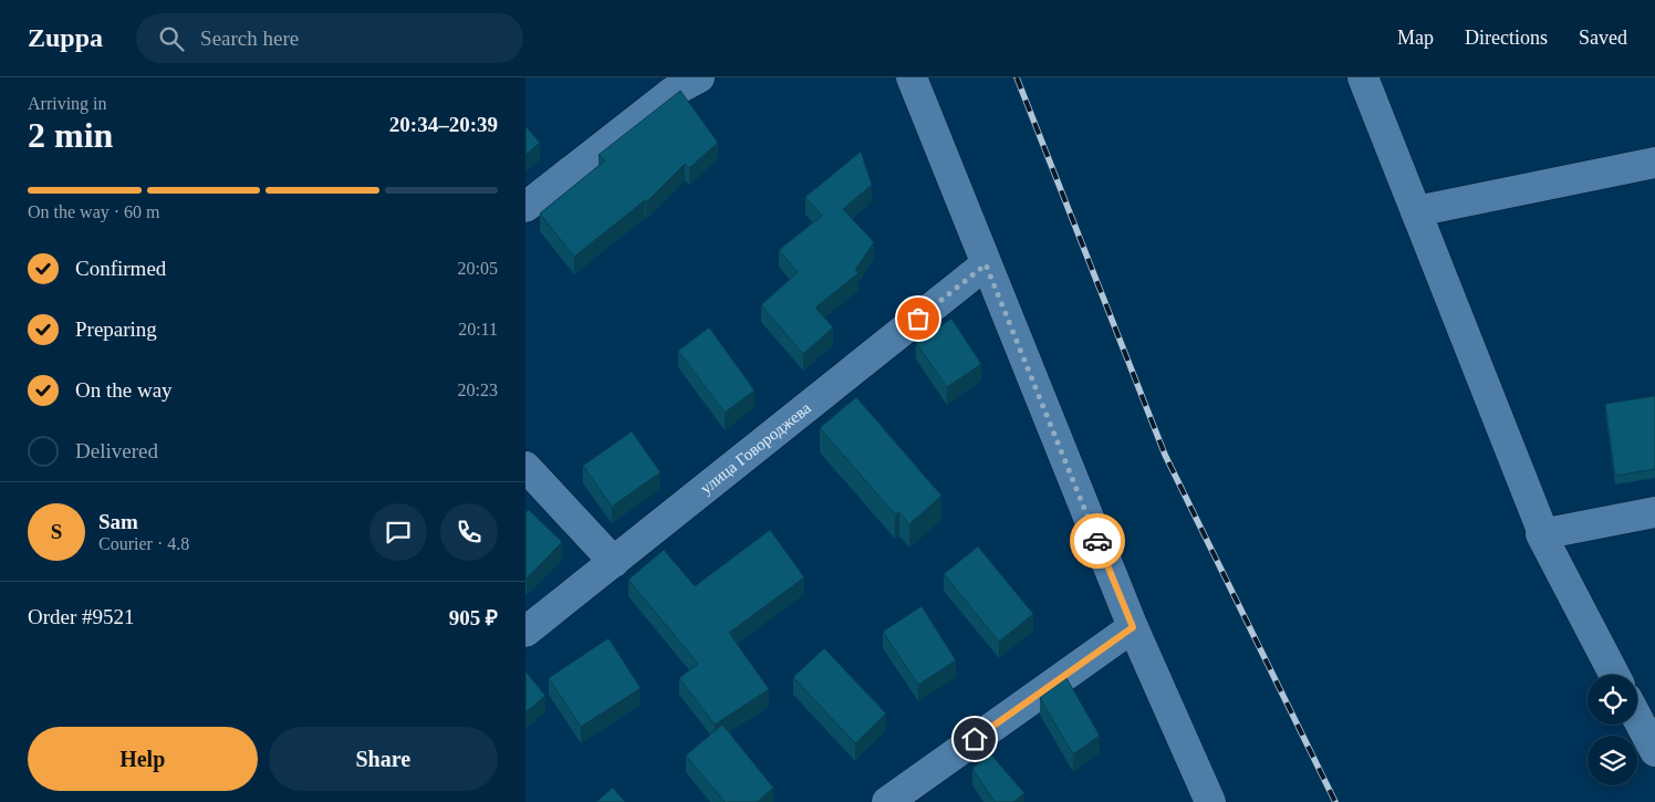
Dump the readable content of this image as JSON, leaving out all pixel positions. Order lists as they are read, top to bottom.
{
  "streets": {
    "street": ["улица Говороджева"]
  },
  "page": {
    "header": "Zuppa",
    "search": "Search here",
    "nav": ["Map", "Directions", "Saved"],
    "heading": ["2 min", "Arriving in", "20:34–20:39"],
    "panel": [
      "Sam",
      "Courier · 4.8",
      "Order #9521",
      "905 ₽"
    ],
    "bar": "On the way · 60 m",
    "list": [
      ["Confirmed", "20:05"],
      ["Preparing", "20:11"],
      ["On the way", "20:23"],
      "Delivered"
    ],
    "round": "S",
    "buttons": ["Help", "Share"]
  }
}
